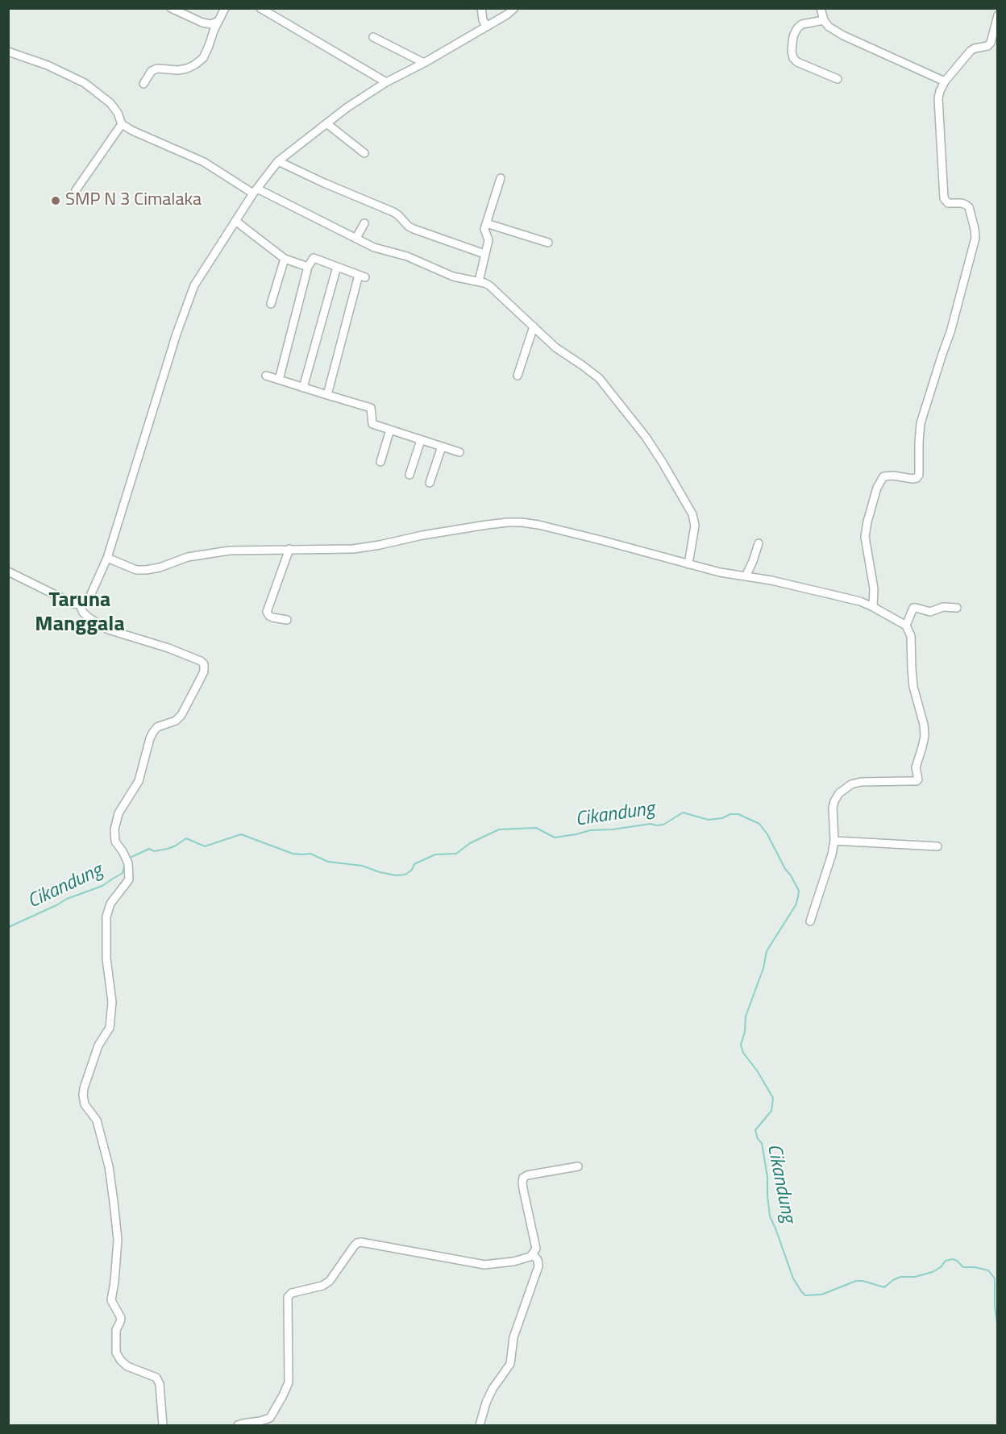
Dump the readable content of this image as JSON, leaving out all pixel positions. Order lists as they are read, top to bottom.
{
  "districts": ["Taruna Manggala"],
  "water": ["Cikandung"],
  "places": ["SMP N 3 Cimalaka"]
}
